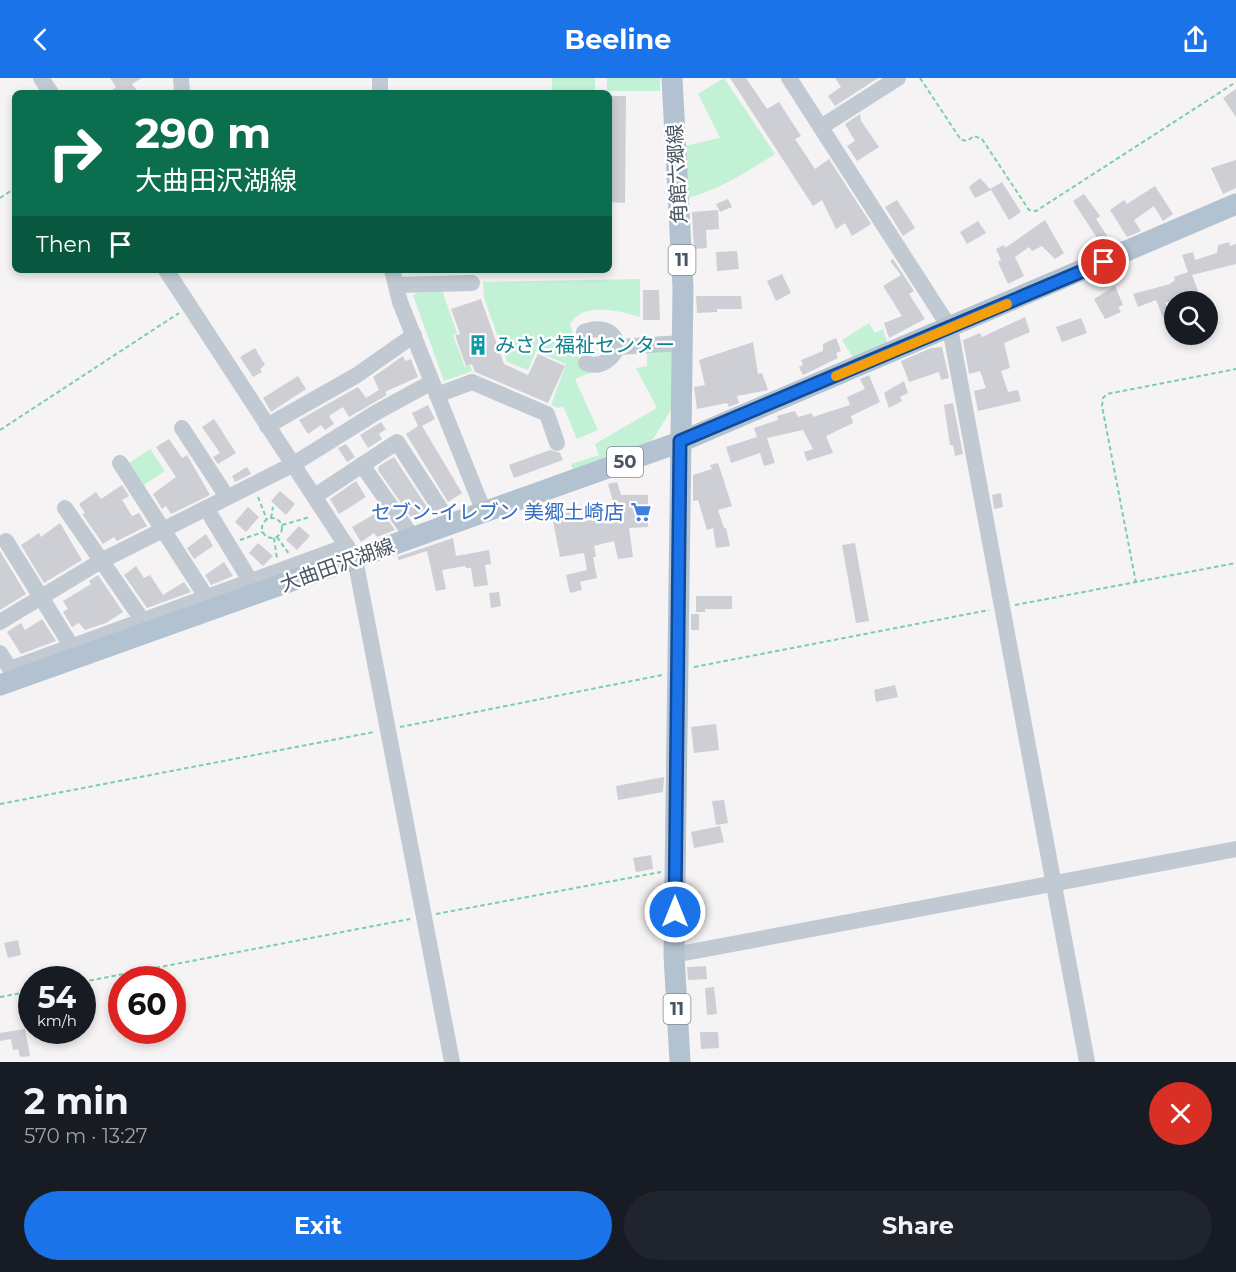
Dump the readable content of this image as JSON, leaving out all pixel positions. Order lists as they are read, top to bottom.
{
  "streets": {
    "main road": [
      "角館六郷線",
      "11",
      "50",
      "大曲田沢湖線"
    ]
  },
  "crossings": [
    ["角館六郷線", "大曲田沢湖線"]
  ],
  "places": {
    "building": ["みさと福祉センター"],
    "supermarket": ["セブン-イレブン 美郷土崎店"]
  },
  "page": {
    "header": "Beeline",
    "turn": ["290 m", "大曲田沢湖線"],
    "then": "Then",
    "speed": "54 km/h",
    "limit": "60",
    "heading": ["2 min", "570 m · 13:27"],
    "buttons": ["Exit", "Share"]
  }
}
